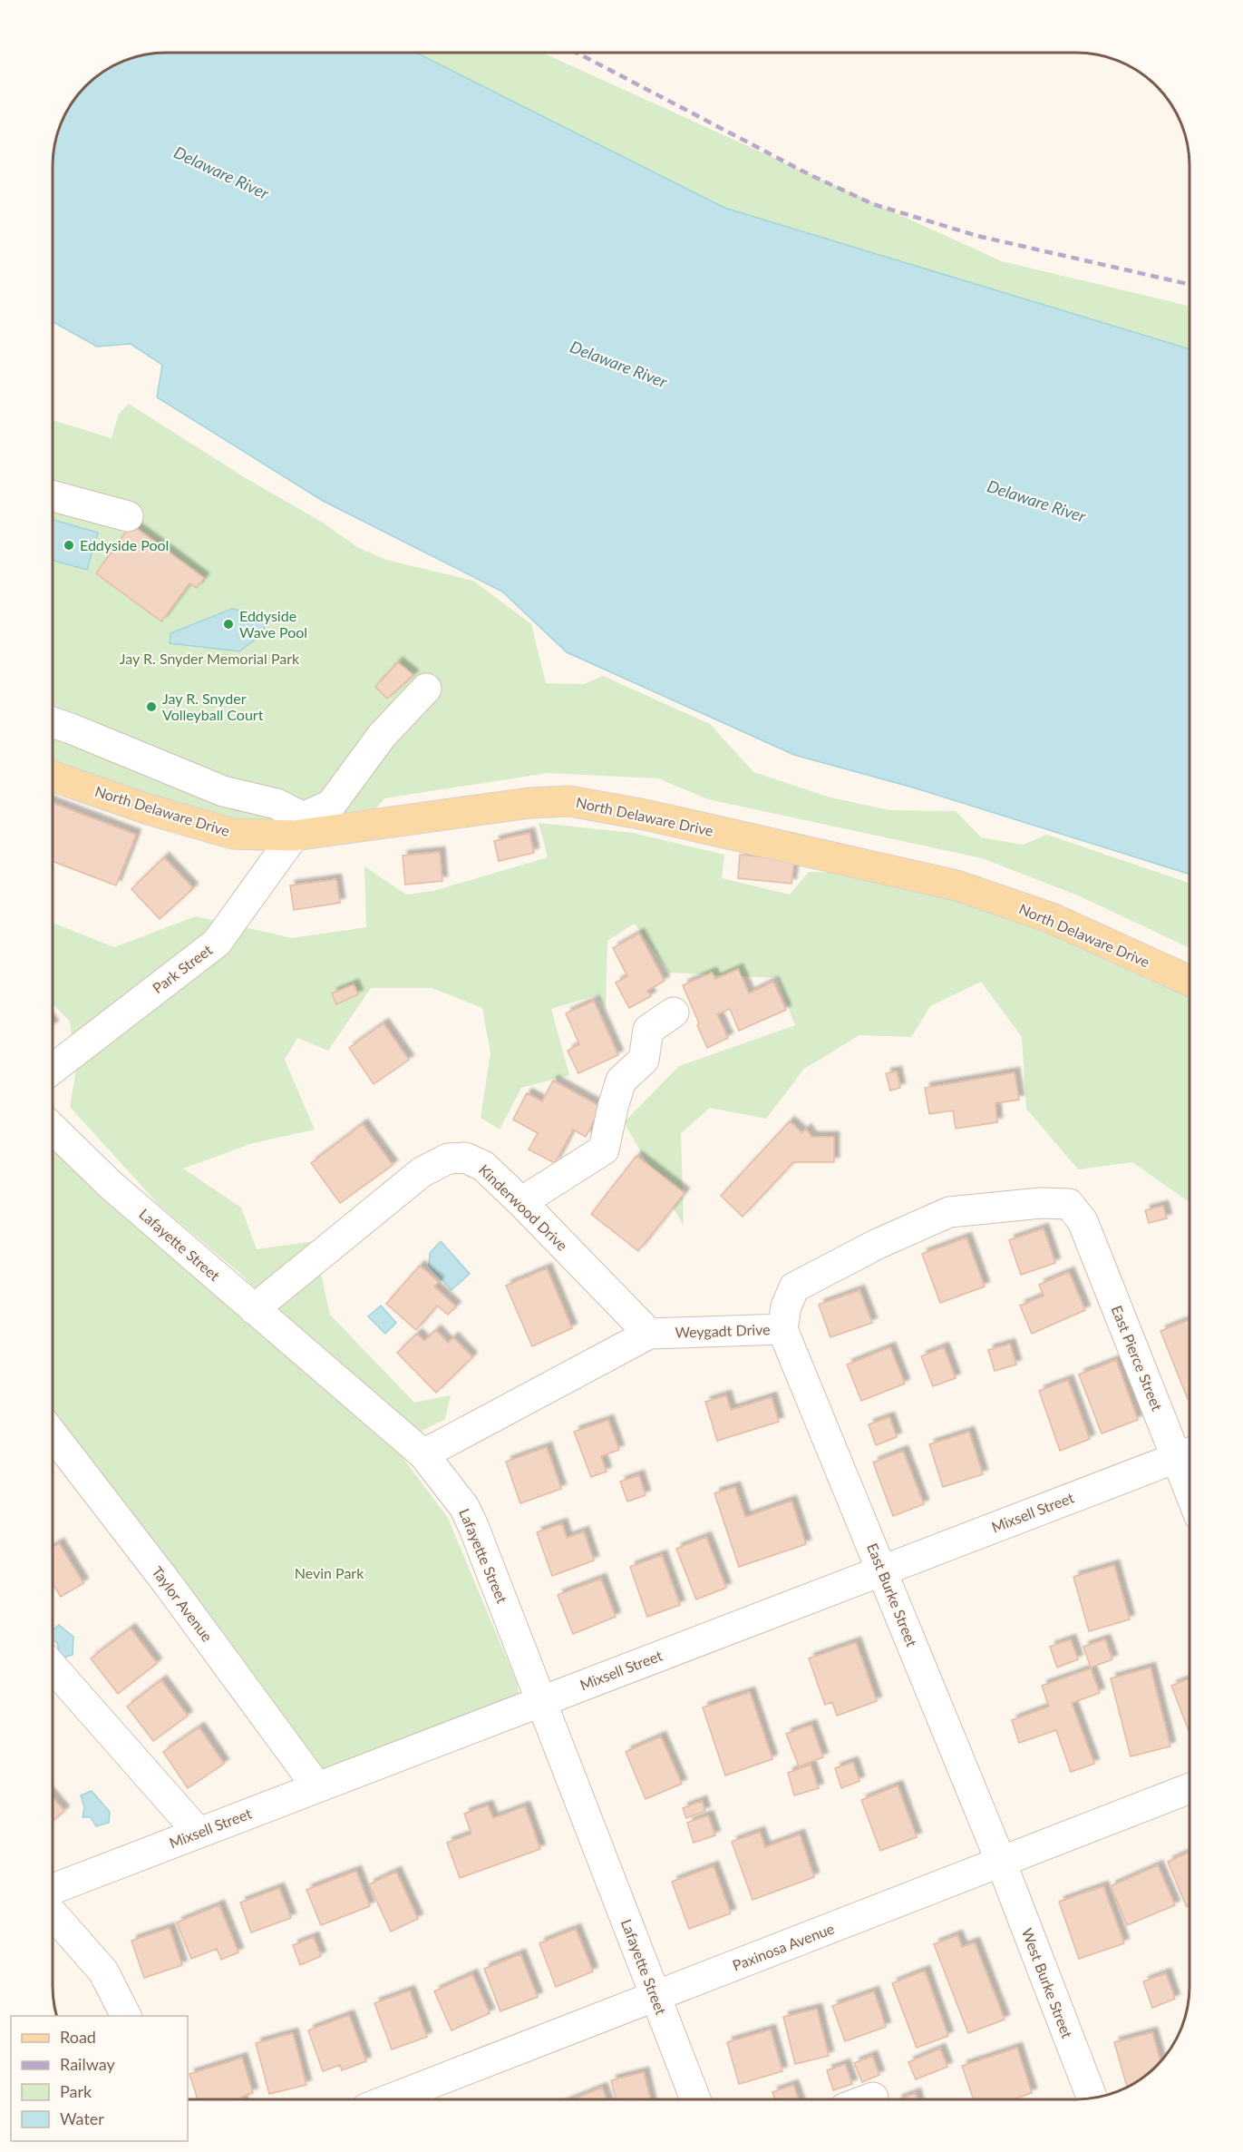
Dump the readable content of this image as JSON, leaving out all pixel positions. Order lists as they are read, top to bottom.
{
  "streets": {
    "main road": ["North Delaware Drive"],
    "street": [
      "Park Street",
      "Kinderwood Drive",
      "Lafayette Street",
      "Weygadt Drive",
      "East Pierce Street",
      "Mixsell Street",
      "East Burke Street",
      "Taylor Avenue",
      "Paxinosa Avenue",
      "West Burke Street"
    ]
  },
  "crossings": [
    ["North Delaware Drive", "Park Street"],
    ["Kinderwood Drive", "Lafayette Street"],
    ["Kinderwood Drive", "Weygadt Drive"],
    ["Lafayette Street", "Weygadt Drive"],
    ["Lafayette Street", "Mixsell Street"],
    ["Lafayette Street", "Paxinosa Avenue"],
    ["Weygadt Drive", "East Pierce Street"],
    ["Weygadt Drive", "East Burke Street"],
    ["East Pierce Street", "Mixsell Street"],
    ["Mixsell Street", "East Burke Street"],
    ["Mixsell Street", "Taylor Avenue"],
    ["East Burke Street", "Paxinosa Avenue"],
    ["East Burke Street", "West Burke Street"],
    ["Paxinosa Avenue", "West Burke Street"]
  ],
  "water": ["Delaware River"],
  "parks": ["Jay R. Snyder Memorial Park", "Nevin Park"],
  "places": ["Eddyside Pool", "Eddyside Wave Pool", "Jay R. Snyder Volleyball Court"],
  "legend": [
    "Road",
    "Railway",
    "Park",
    "Water"
  ]
}
